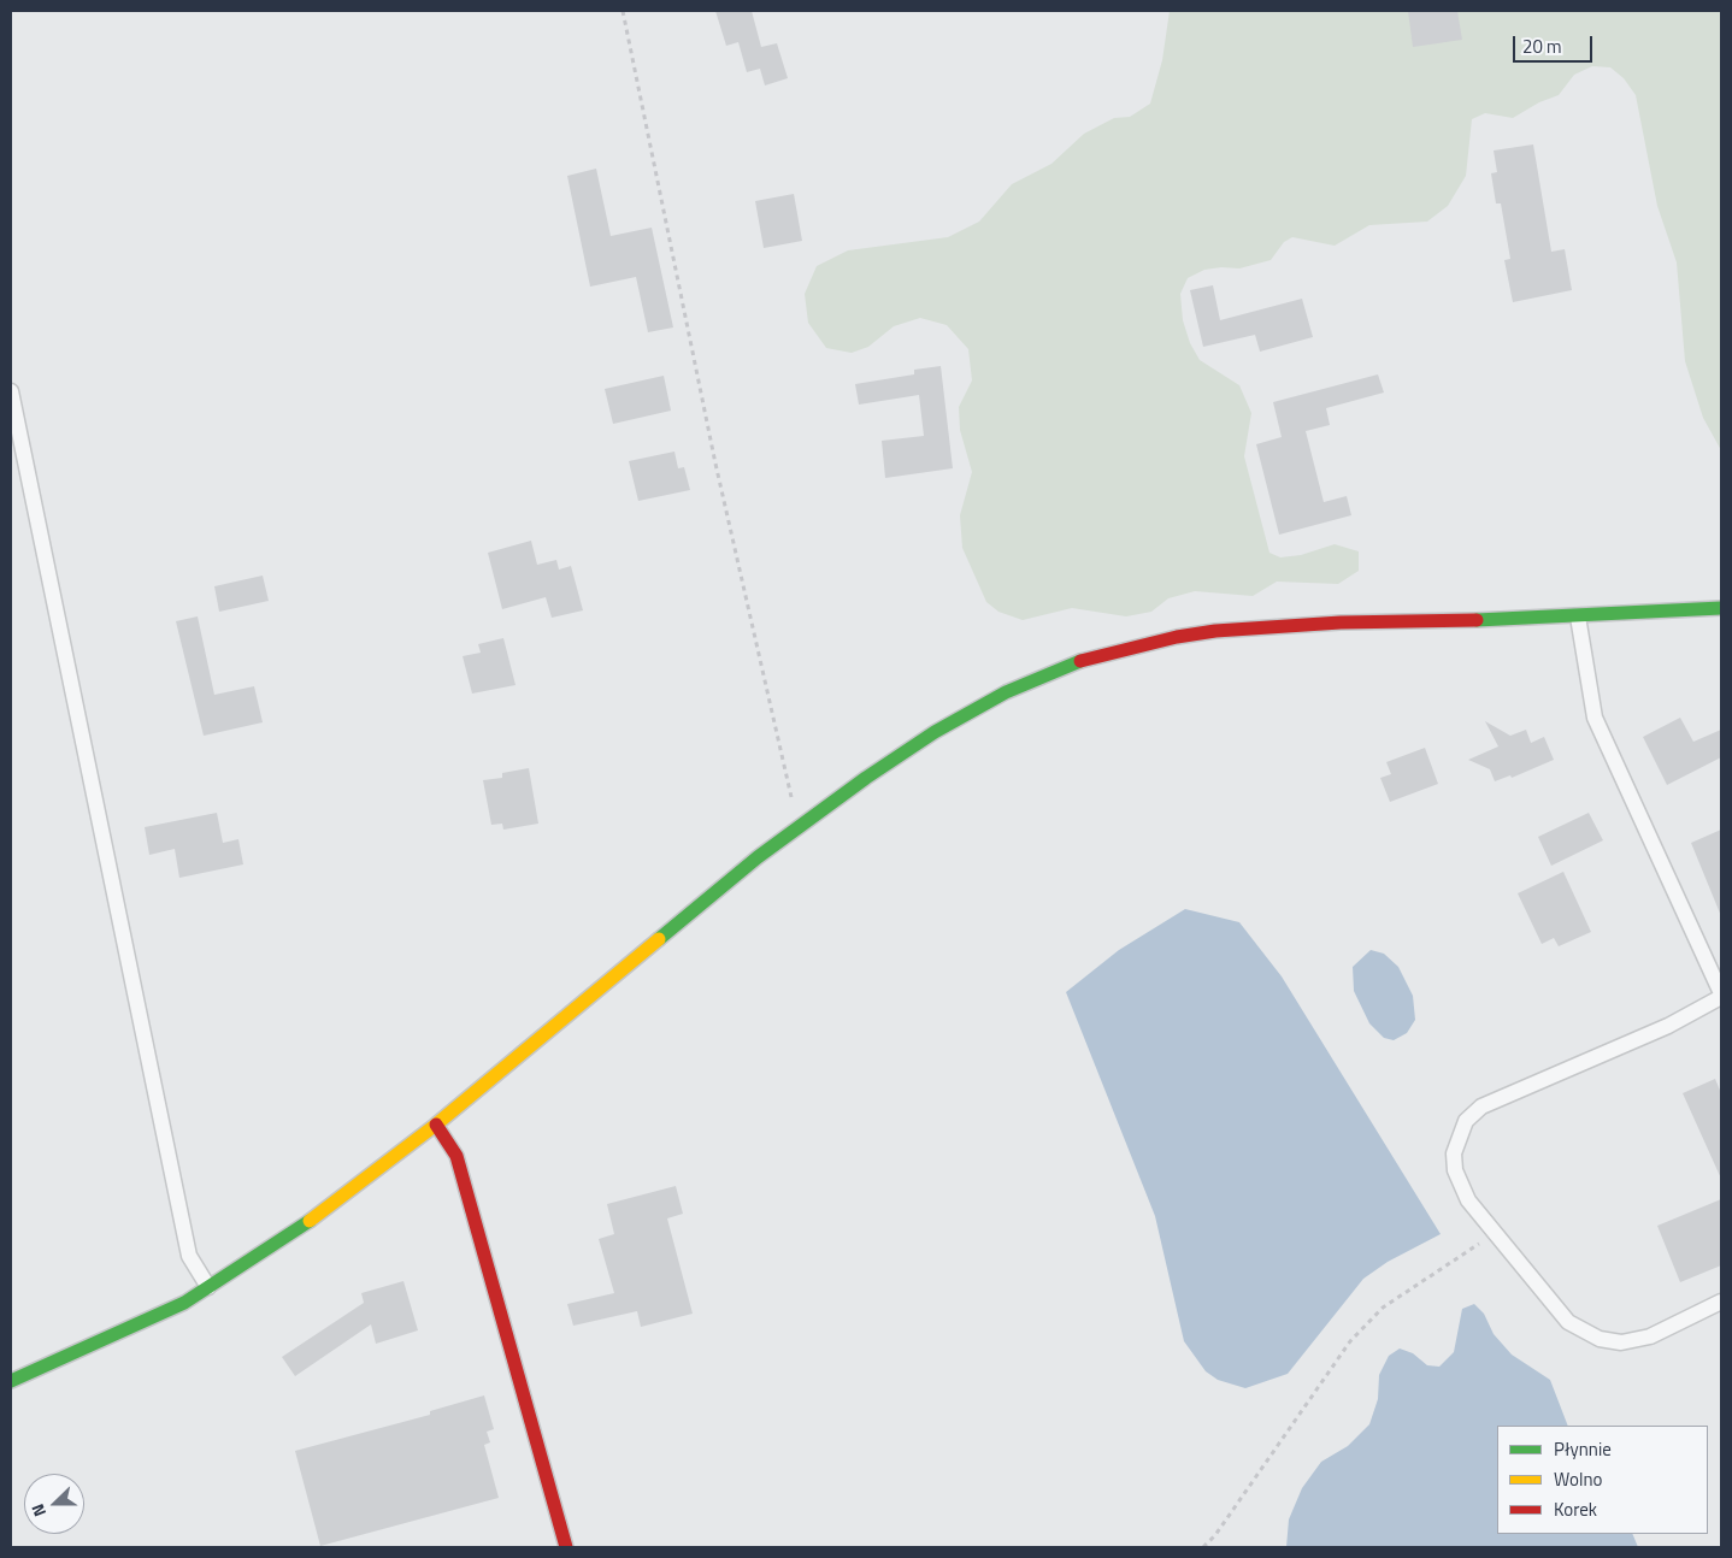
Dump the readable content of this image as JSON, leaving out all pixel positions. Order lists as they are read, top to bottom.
{
  "legend": ["Płynnie", "Wolno", "Korek"],
  "scale_bar": "20 m",
  "north": "left"
}
